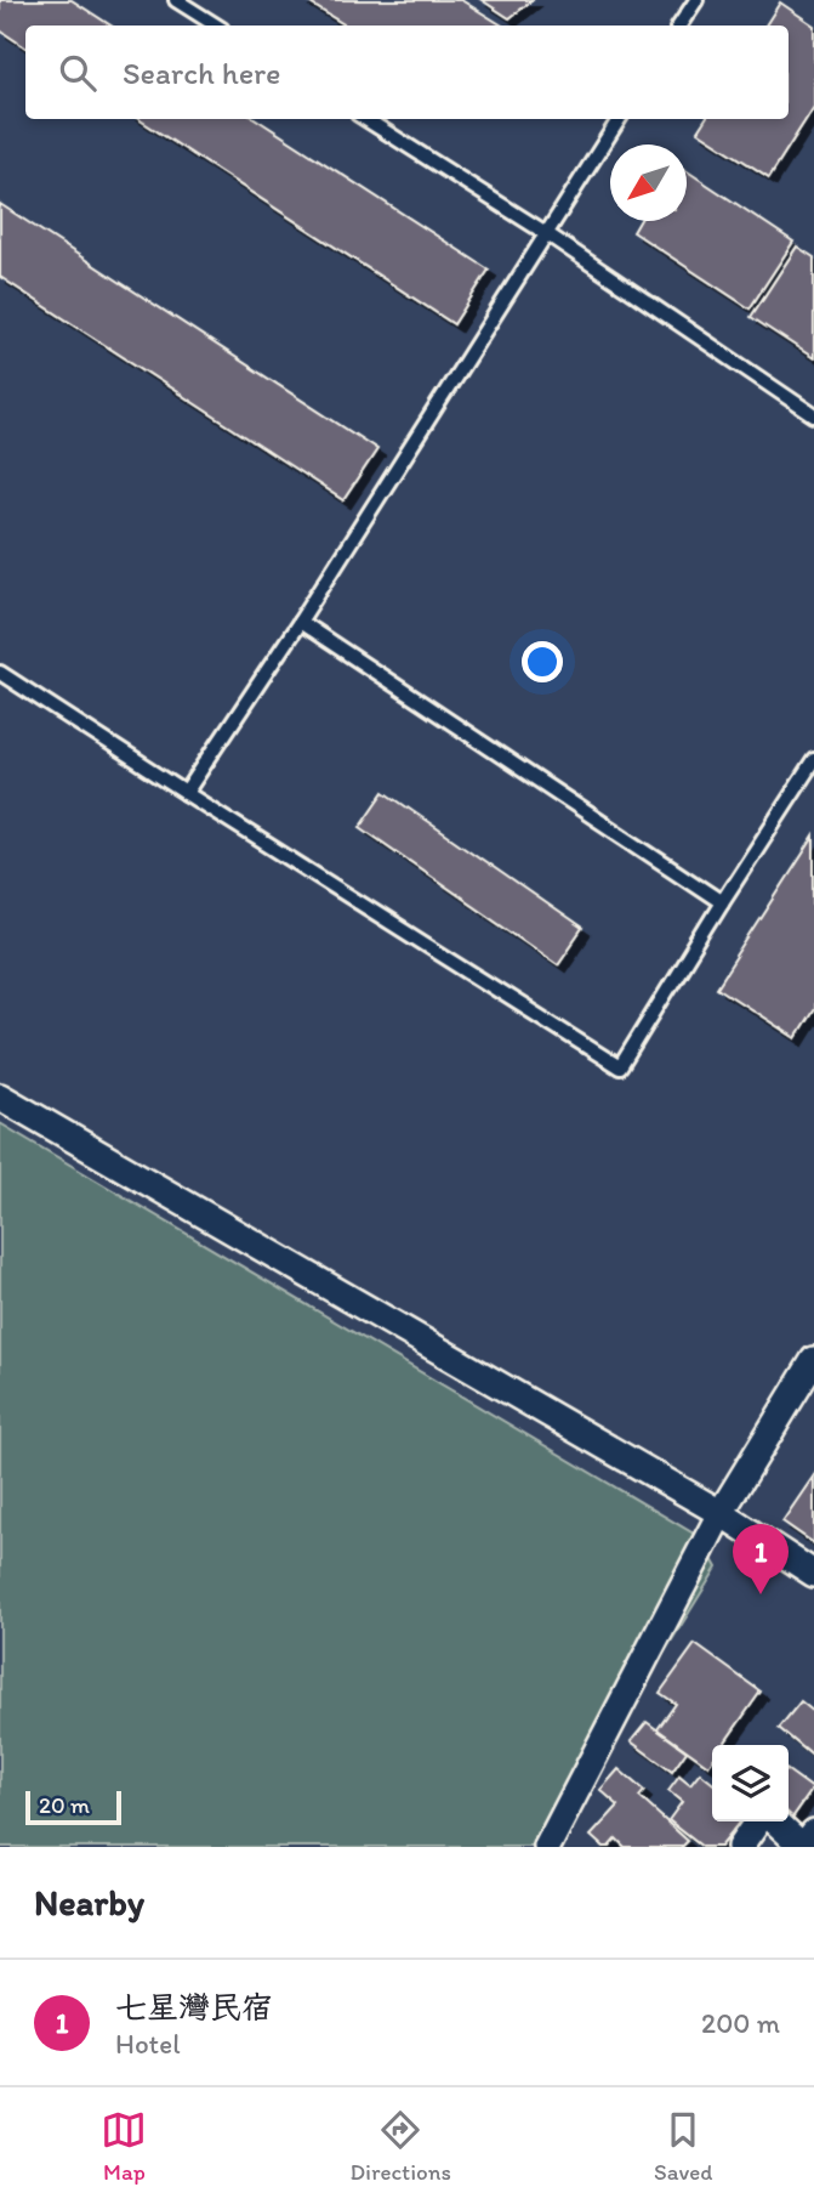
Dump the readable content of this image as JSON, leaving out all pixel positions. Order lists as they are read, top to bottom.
{
  "scale_bar": "20 m",
  "north": "bottom left",
  "page": {
    "search": "Search here",
    "pins": "1",
    "scale": "20 m",
    "heading": "Nearby",
    "list": [
      {
        "mark": "1",
        "name": "七星灣民宿",
        "note": "Hotel",
        "value": "200 m"
      }
    ],
    "nav": ["Map", "Directions", "Saved"]
  }
}
